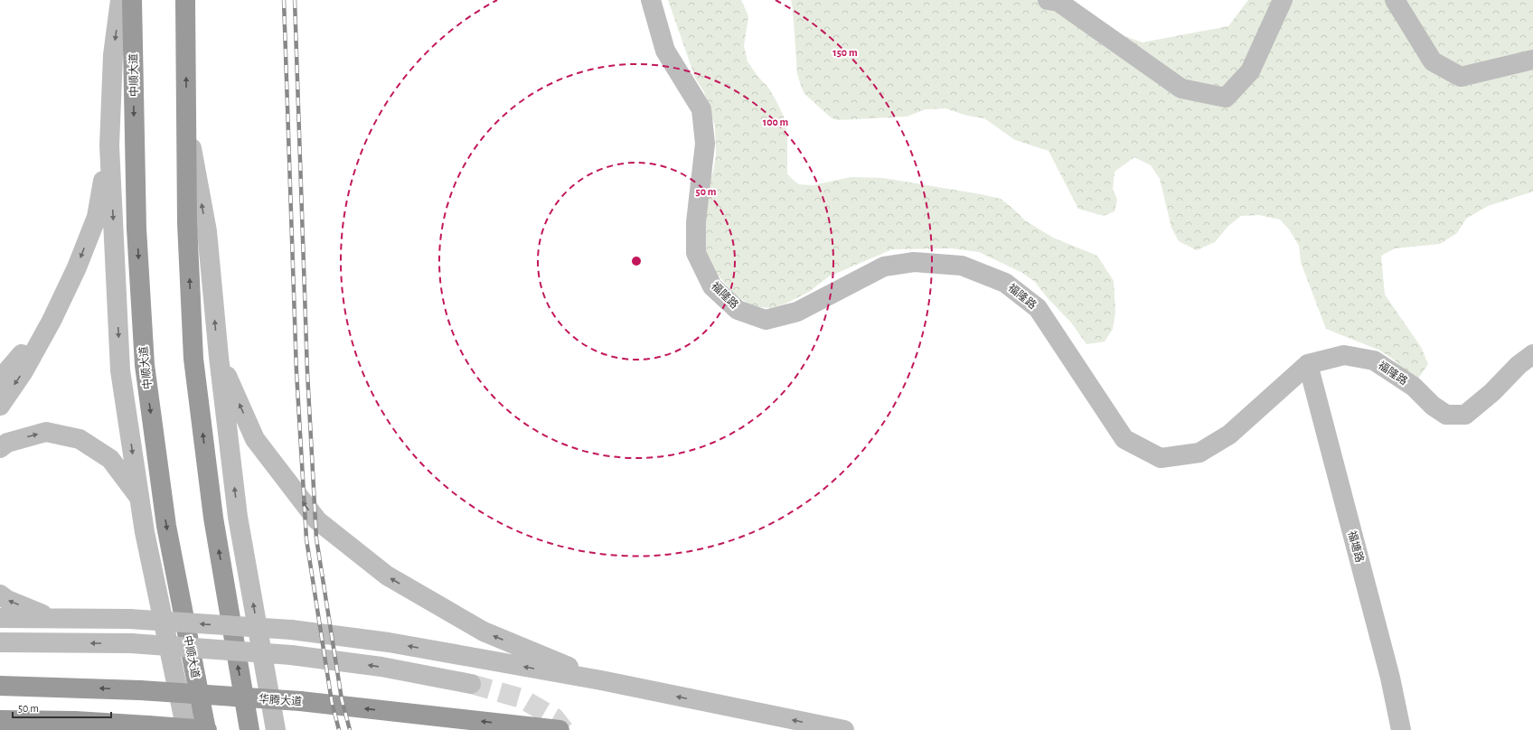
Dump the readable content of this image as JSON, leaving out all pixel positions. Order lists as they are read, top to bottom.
{
  "streets": {
    "highway": ["中顺大道", "华腾大道"],
    "main road": ["福隆路", "福塘路"]
  },
  "crossings": [
    ["福隆路", "福塘路"]
  ],
  "scale_bar": "50 m",
  "rings": ["150 m", "100 m", "50 m"]
}
